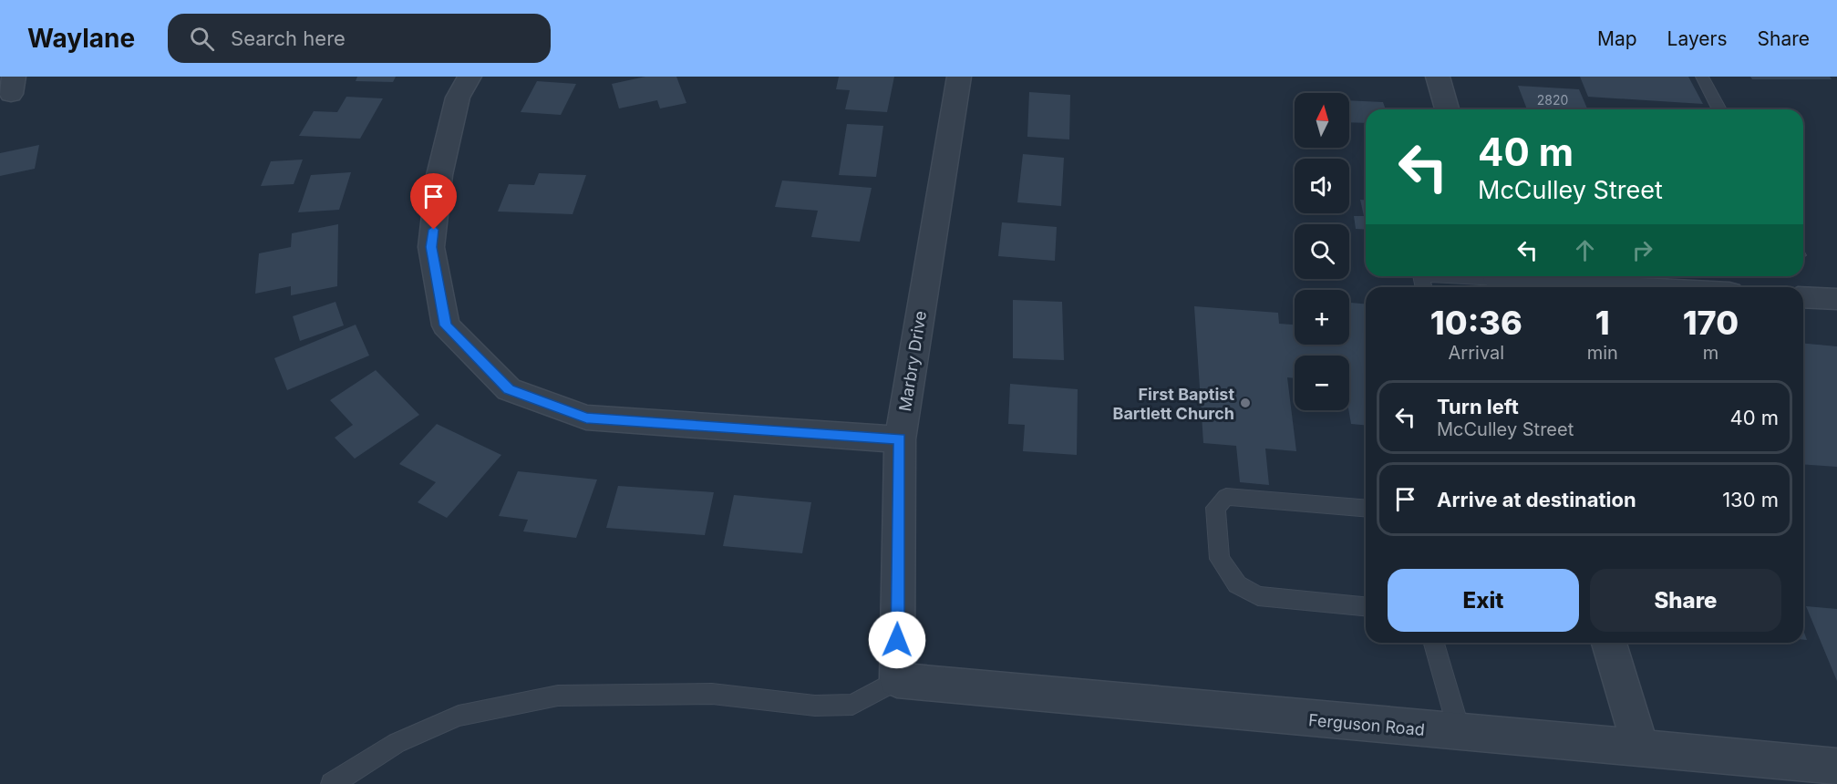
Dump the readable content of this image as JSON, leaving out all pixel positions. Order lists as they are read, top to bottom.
{
  "streets": {
    "street": ["Marbry Drive", "Ferguson Road"]
  },
  "crossings": [
    ["Marbry Drive", "Ferguson Road"]
  ],
  "places": ["First Baptist Bartlett Church"],
  "house_numbers": ["2820"],
  "north": "top",
  "page": {
    "header": "Waylane",
    "search": "Search here",
    "nav": ["Map", "Layers", "Share"],
    "map_buttons": ["+", "−"],
    "turn": ["40 m", "McCulley Street"],
    "eta": [
      "10:36",
      "Arrival",
      "1",
      "min",
      "170",
      "m"
    ],
    "list": [
      {
        "name": "Turn left",
        "note": "McCulley Street",
        "value": "40 m"
      },
      {
        "name": "Arrive at destination",
        "value": "130 m"
      }
    ],
    "buttons": ["Exit", "Share"]
  }
}
